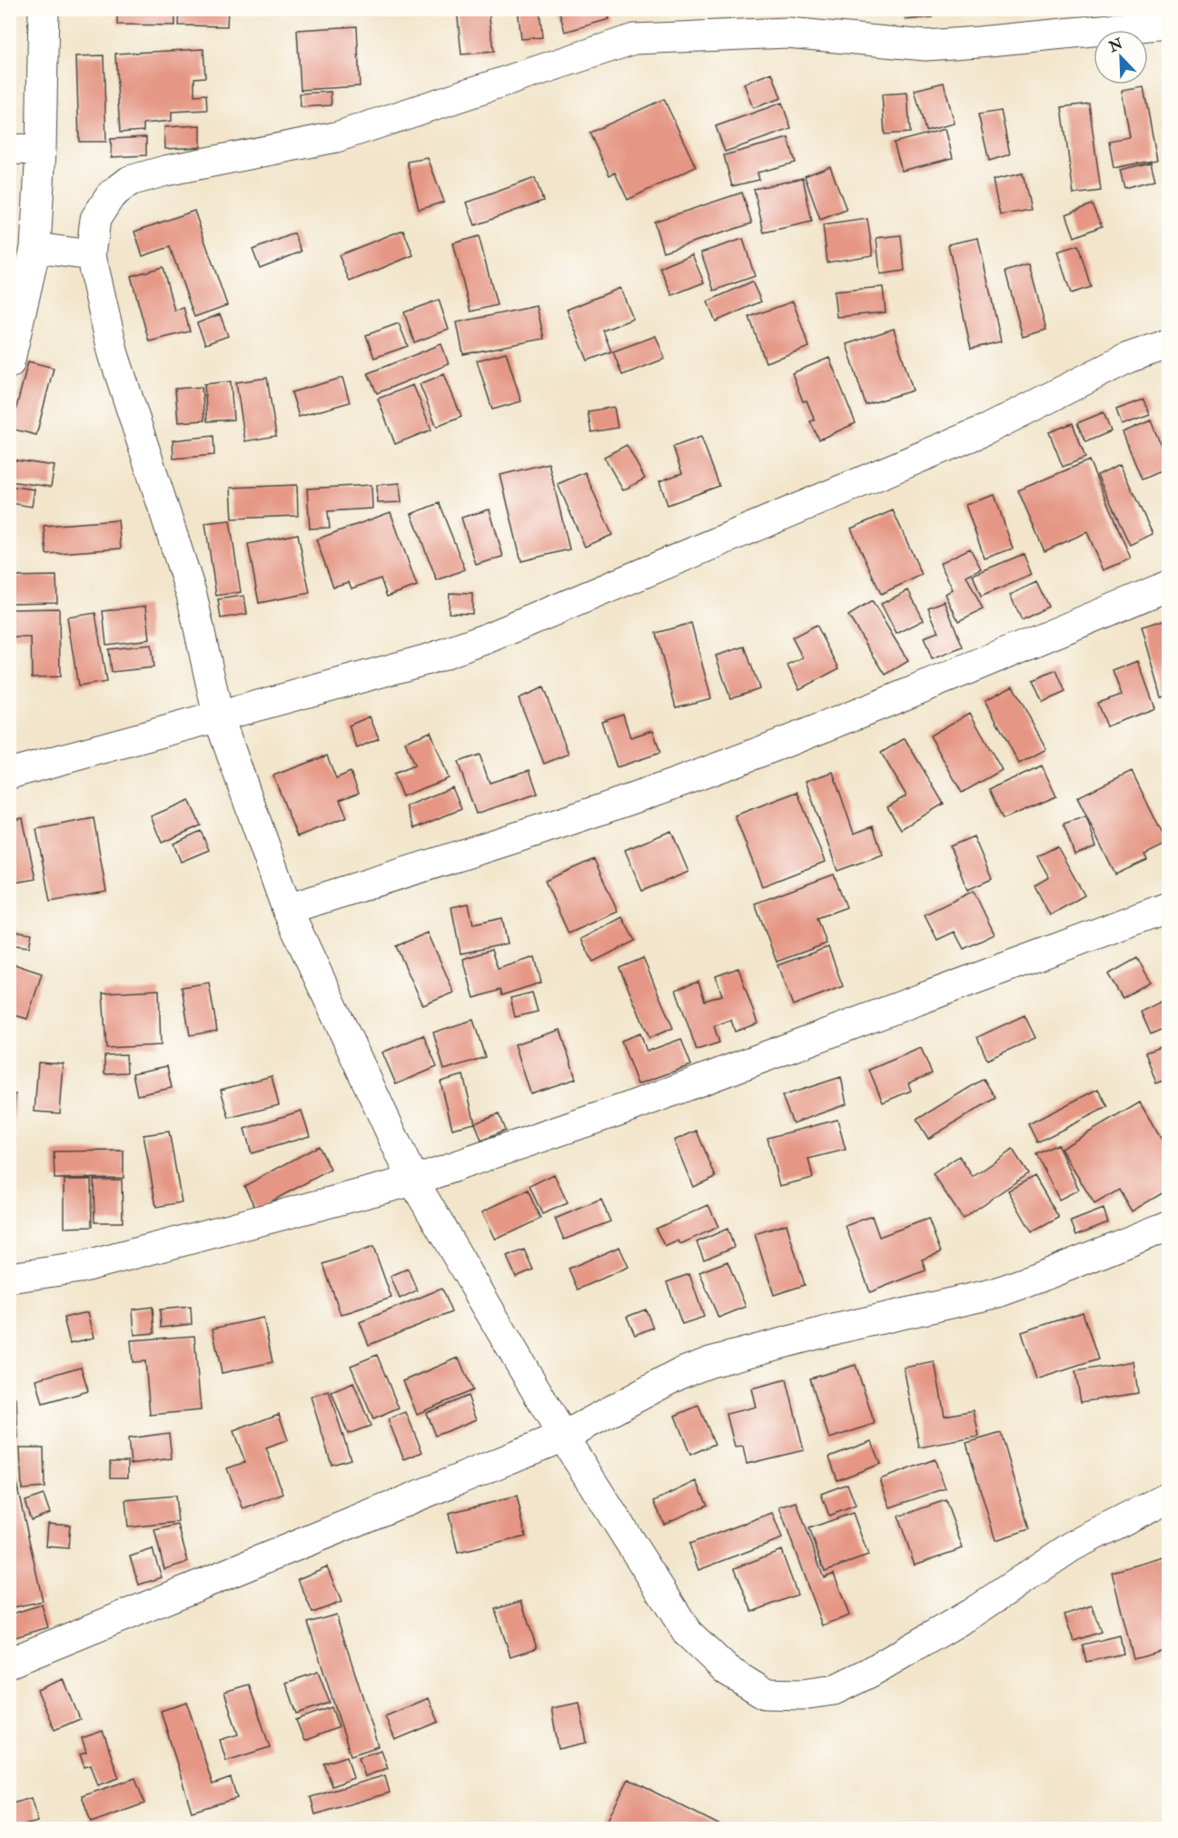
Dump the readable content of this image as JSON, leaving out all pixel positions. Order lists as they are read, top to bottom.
{
  "north": "top left"
}
